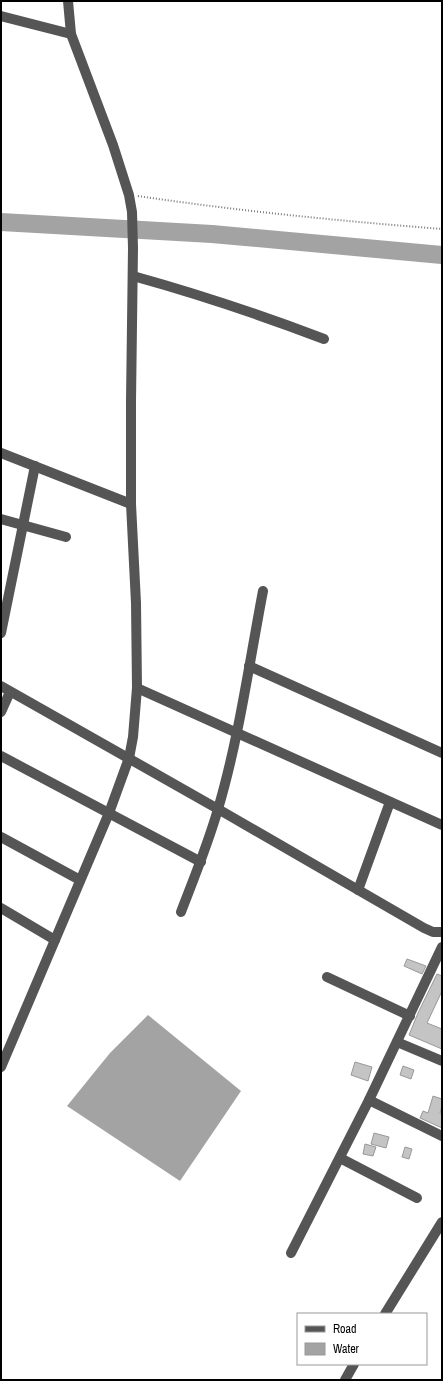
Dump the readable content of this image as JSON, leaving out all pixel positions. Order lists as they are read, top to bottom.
{
  "legend": ["Road", "Water"]
}
